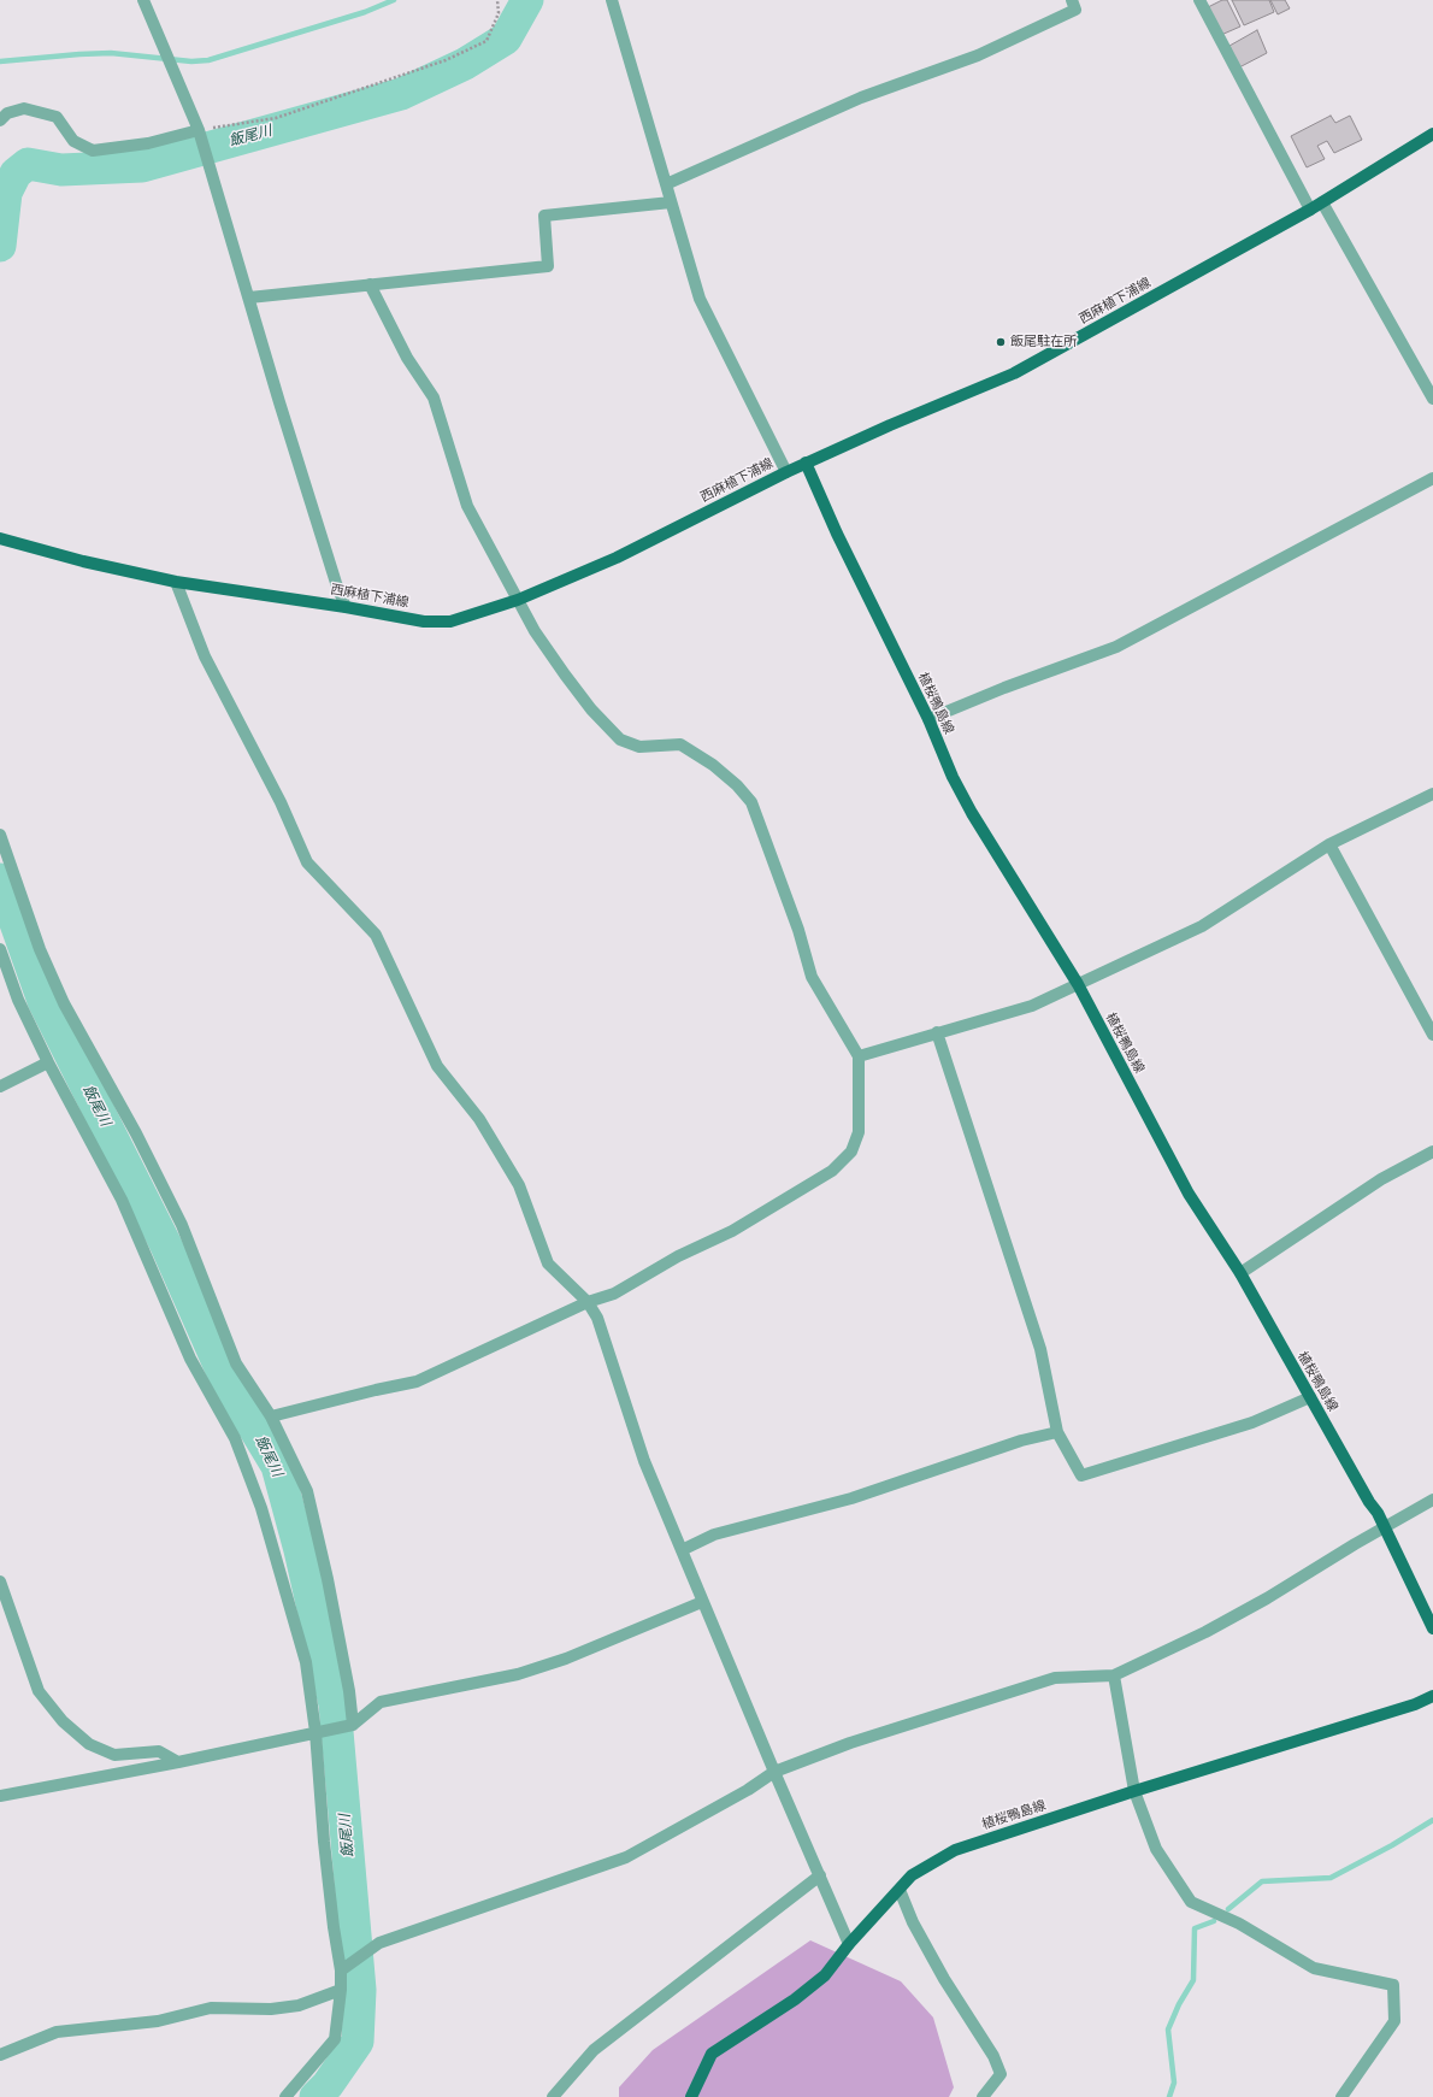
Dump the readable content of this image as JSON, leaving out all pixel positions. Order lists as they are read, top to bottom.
{
  "streets": {
    "main road": ["西麻植下浦線", "植桜鴨島線"]
  },
  "crossings": [
    ["西麻植下浦線", "植桜鴨島線"]
  ],
  "water": ["飯尾川"],
  "places": ["飯尾駐在所"]
}
